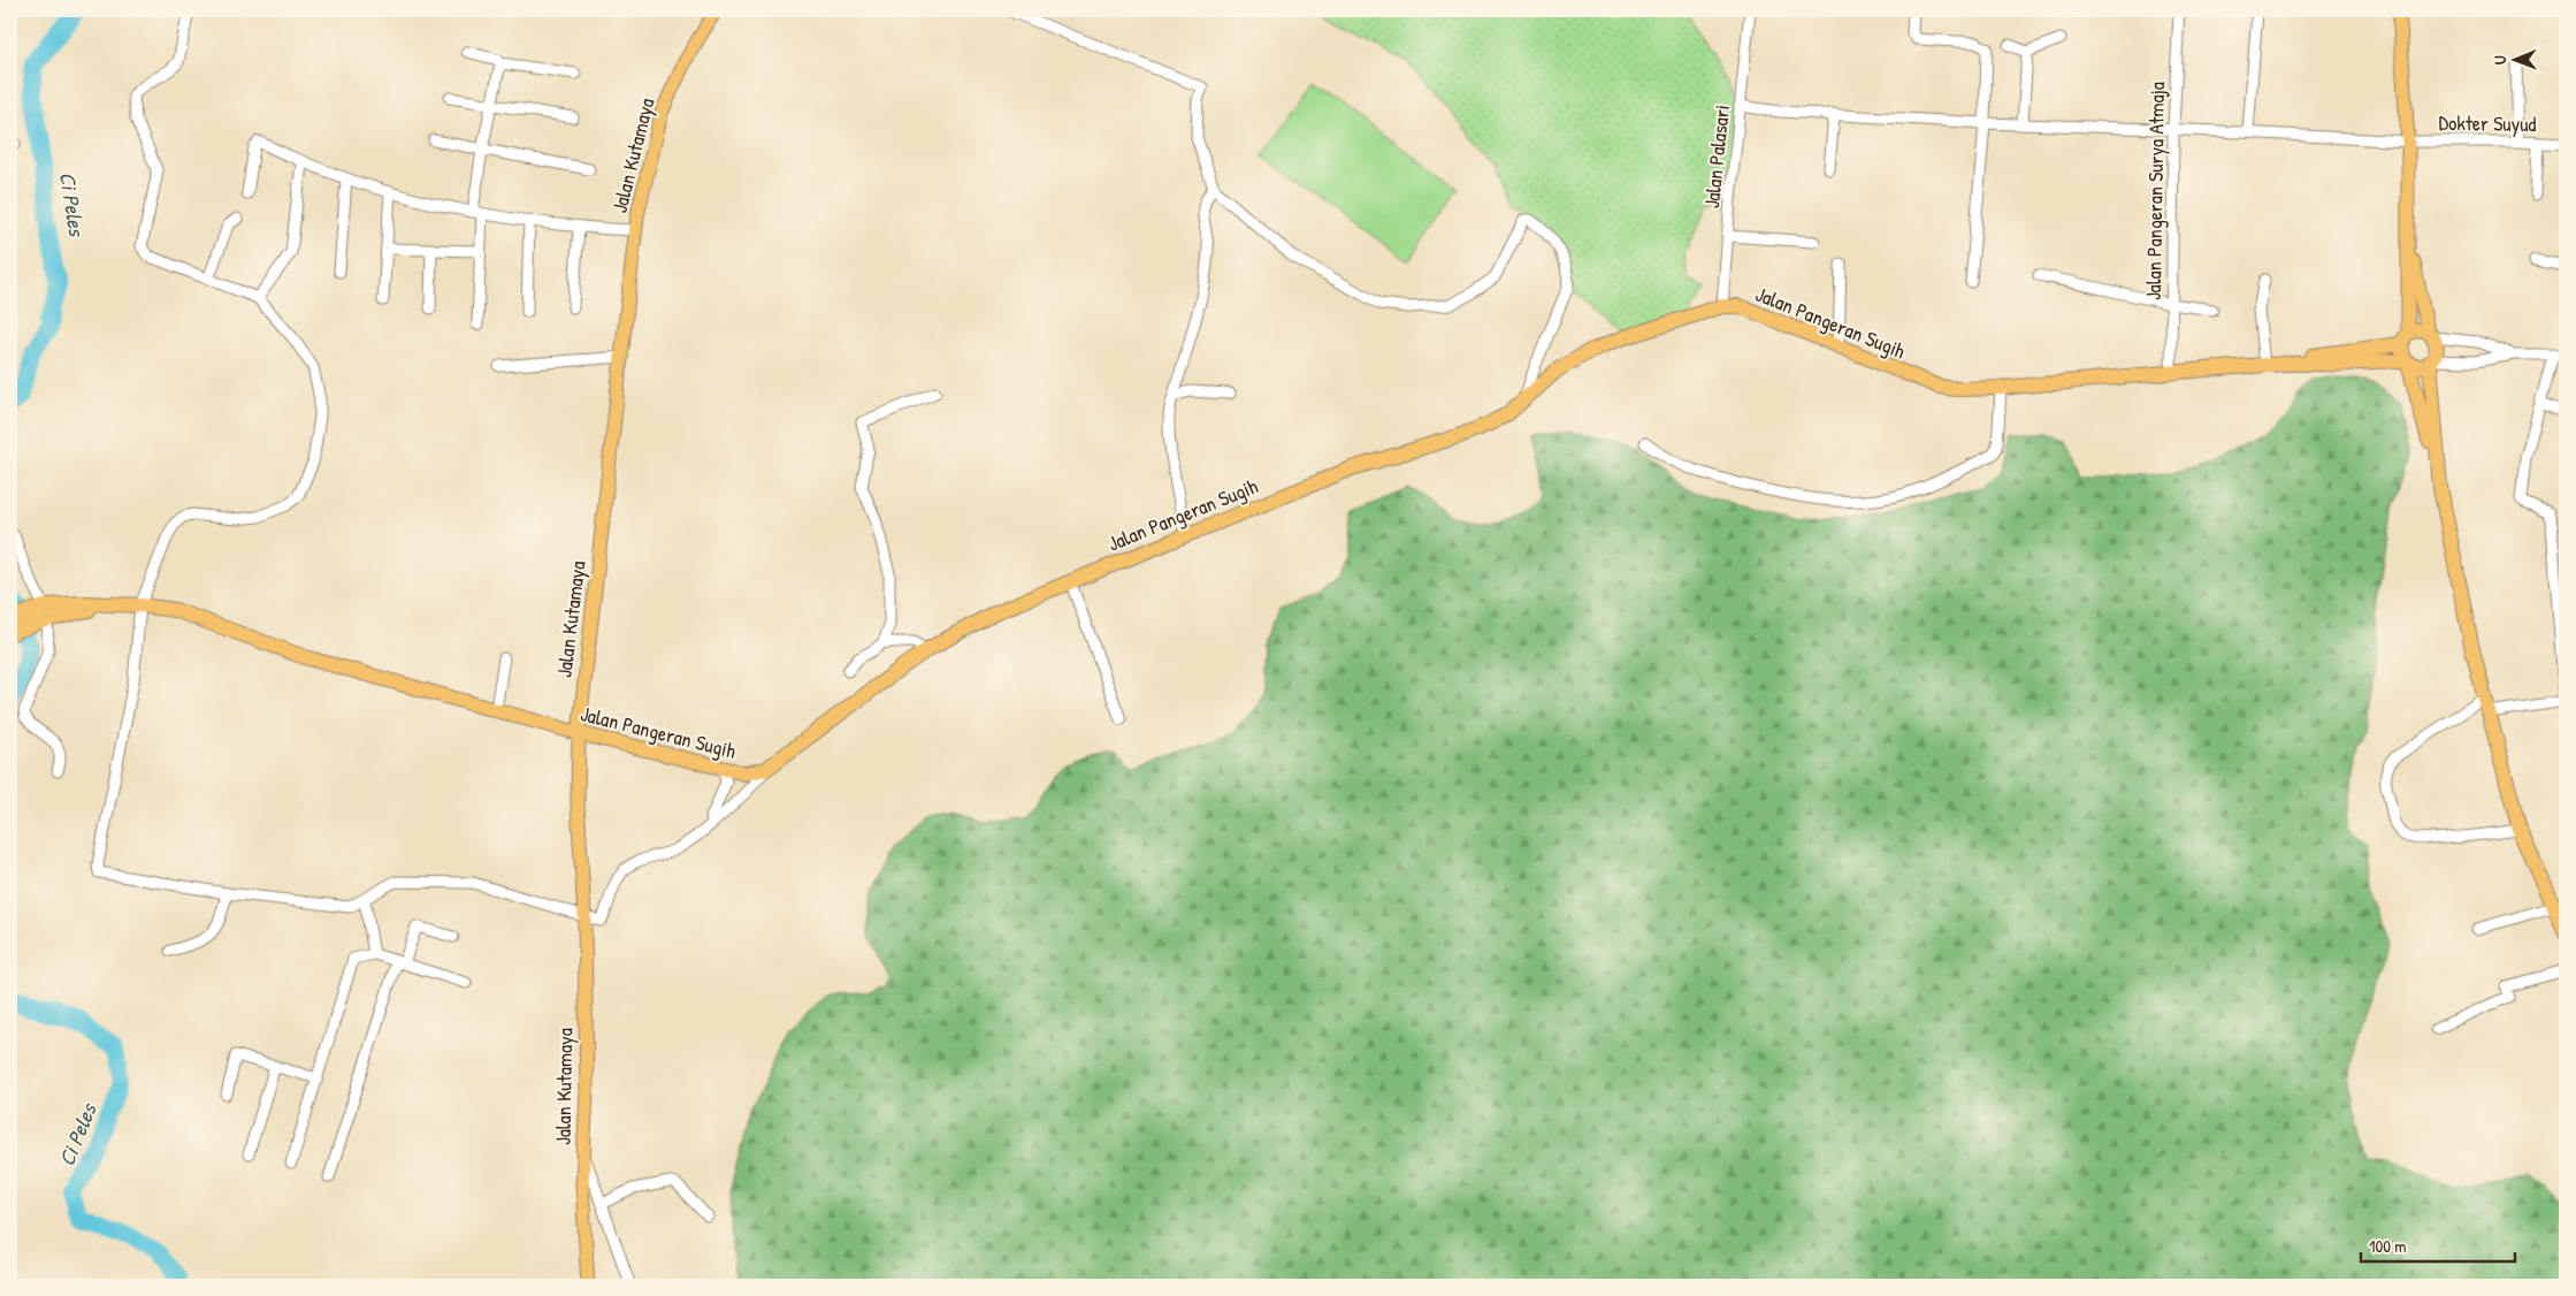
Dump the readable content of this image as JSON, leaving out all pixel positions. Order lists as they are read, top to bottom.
{
  "streets": {
    "highway": ["Jalan Pangeran Sugih"],
    "main road": ["Jalan Kutamaya"],
    "street": ["Dokter Suyud", "Jalan Palasari", "Jalan Pangeran Surya Atmaja"]
  },
  "crossings": [
    ["Dokter Suyud", "Jalan Palasari"],
    ["Dokter Suyud", "Jalan Pangeran Surya Atmaja"],
    ["Jalan Kutamaya", "Jalan Pangeran Sugih"],
    ["Jalan Palasari", "Jalan Pangeran Sugih"],
    ["Jalan Pangeran Surya Atmaja", "Jalan Pangeran Sugih"]
  ],
  "water": ["Ci Peles"],
  "scale_bar": "100 m",
  "north": "left"
}
